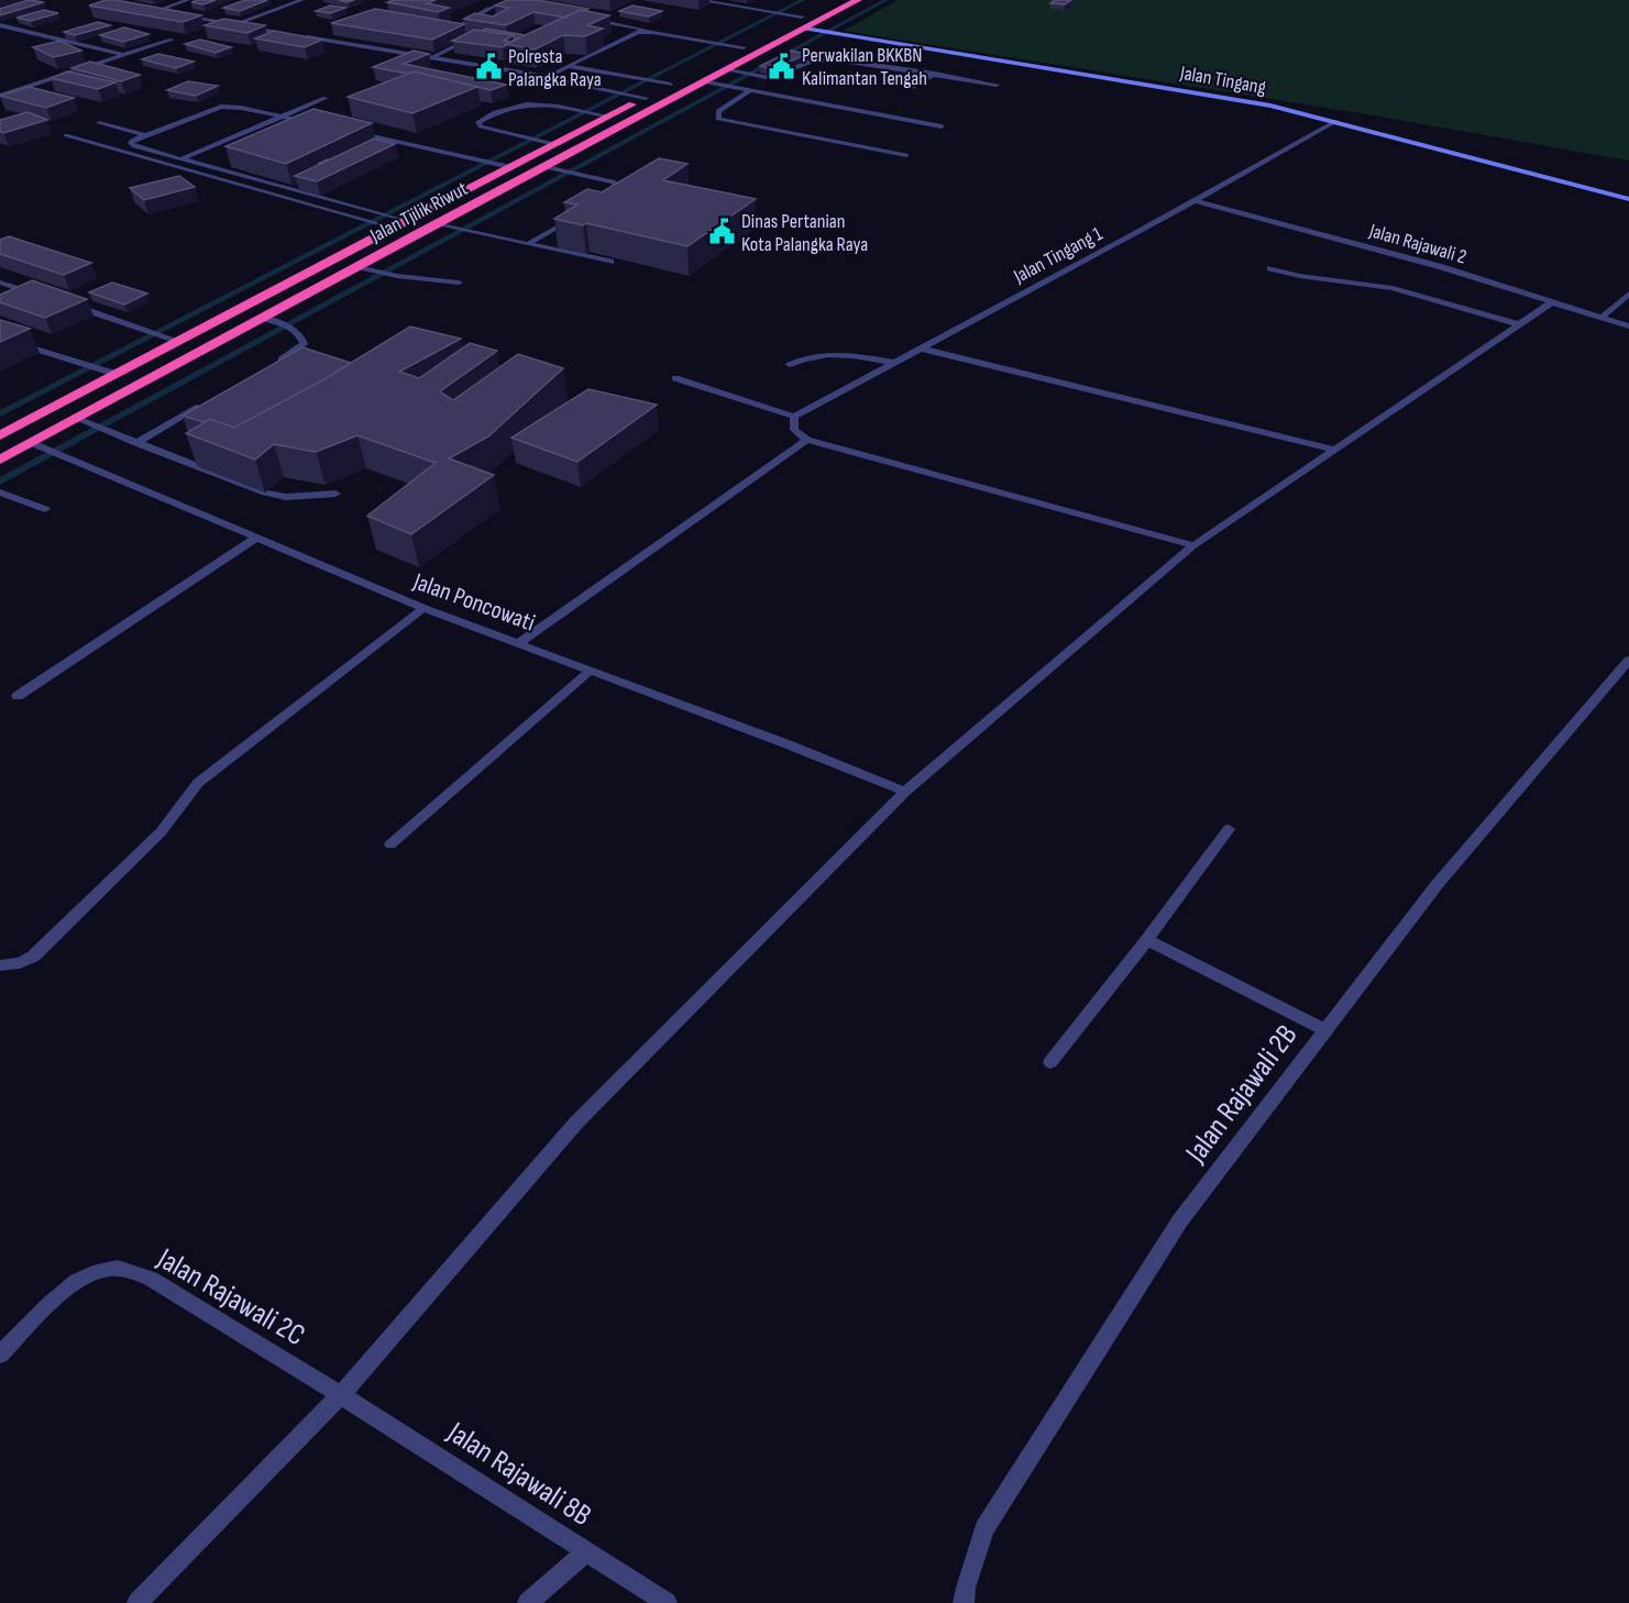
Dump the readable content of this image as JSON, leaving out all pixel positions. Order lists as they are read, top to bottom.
{
  "streets": {
    "highway": ["Jalan Tjilik Riwut"],
    "main road": ["Jalan Tingang"],
    "street": [
      "Jalan Rajawali 2",
      "Jalan Tingang 1",
      "Jalan Poncowati",
      "Jalan Rajawali 2B",
      "Jalan Rajawali 2C",
      "Jalan Rajawali 8B"
    ]
  },
  "crossings": [
    ["Jalan Tingang", "Jalan Tjilik Riwut"],
    ["Jalan Tingang", "Jalan Tingang 1"],
    ["Jalan Tjilik Riwut", "Jalan Poncowati"],
    ["Jalan Rajawali 2", "Jalan Tingang 1"],
    ["Jalan Rajawali 2C", "Jalan Rajawali 8B"]
  ],
  "places": {
    "public building": ["Perwakilan BKKBN Kalimantan Tengah", "Polresta Palangka Raya", "Dinas Pertanian Kota Palangka Raya"]
  }
}
